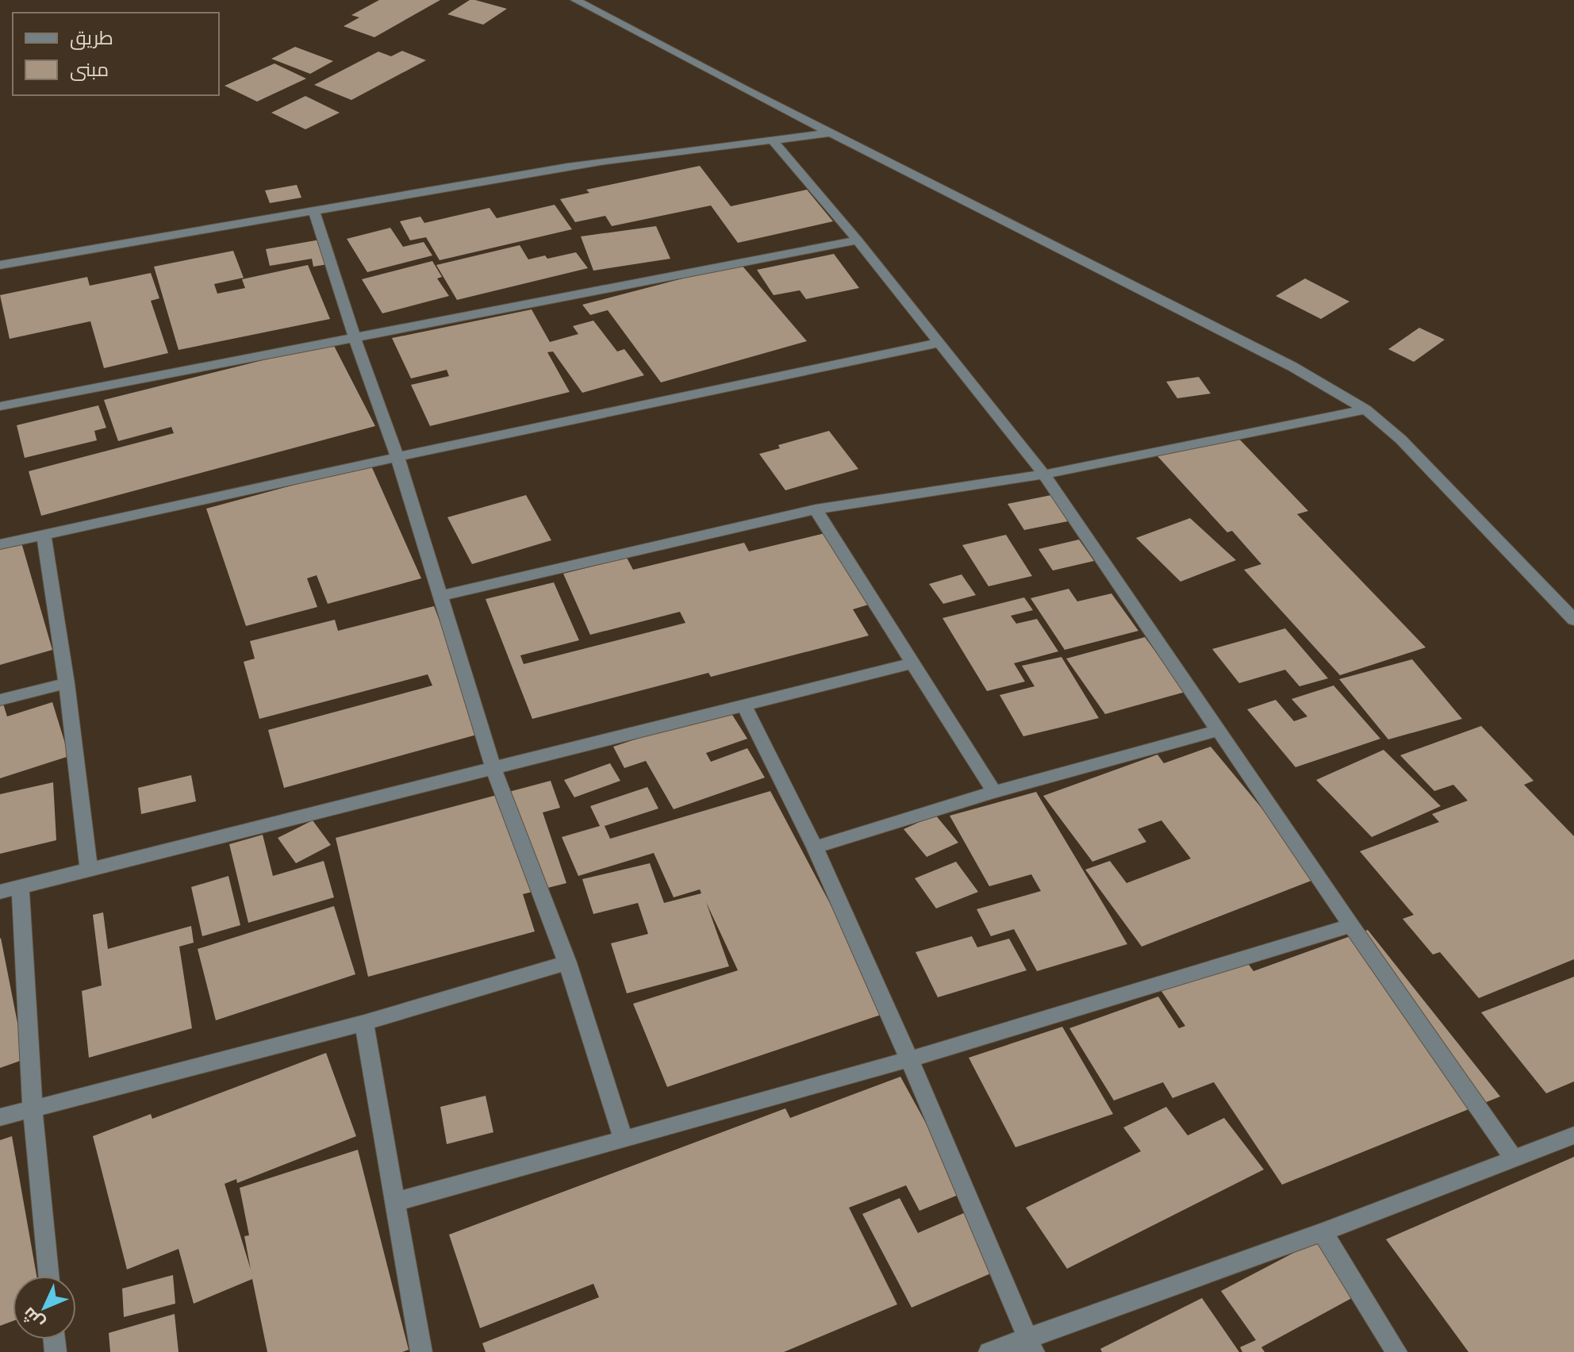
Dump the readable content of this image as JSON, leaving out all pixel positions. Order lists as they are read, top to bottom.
{
  "legend": ["طريق", "مبنى"],
  "north": "bottom left"
}
